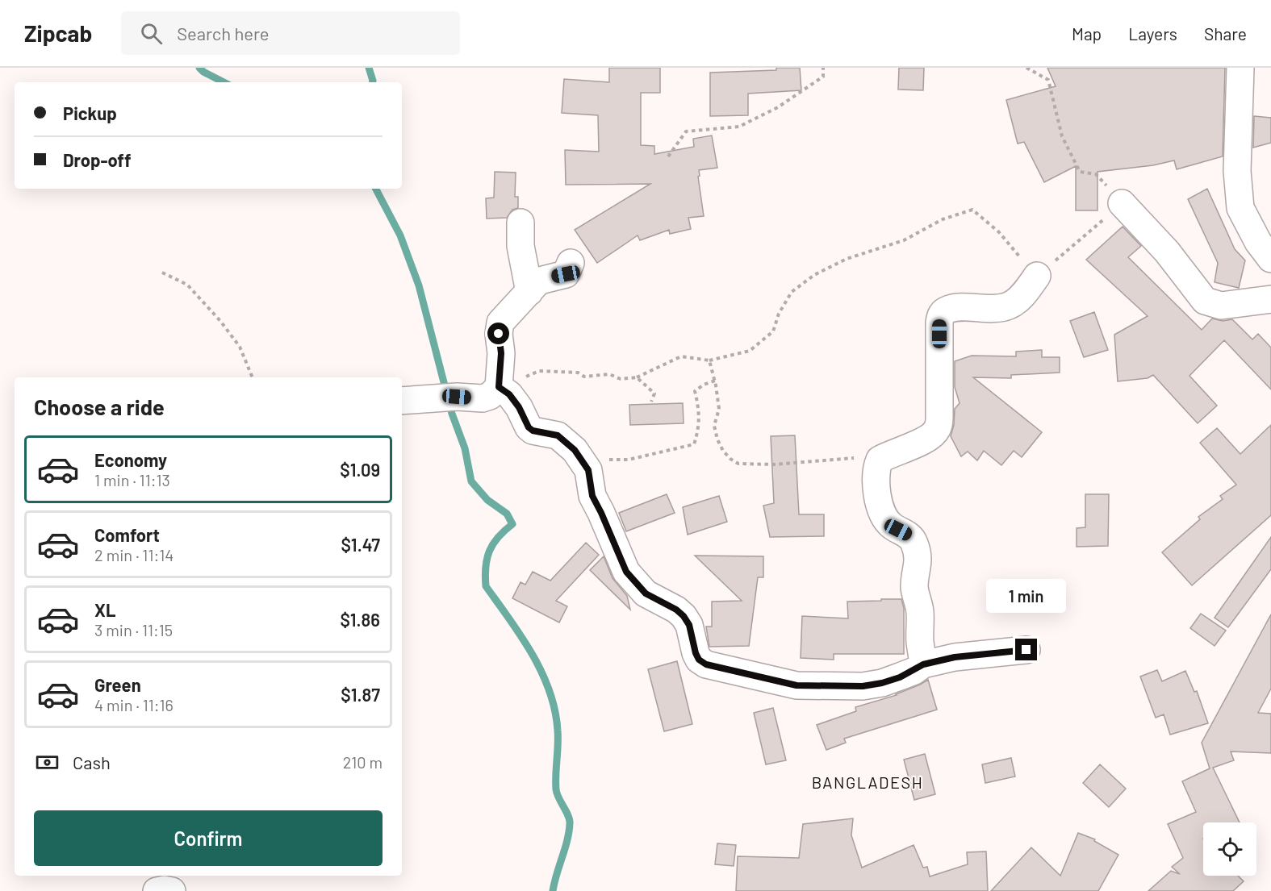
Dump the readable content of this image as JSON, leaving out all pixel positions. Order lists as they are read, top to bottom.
{
  "districts": ["BANGLADESH"],
  "page": {
    "header": "Zipcab",
    "search": "Search here",
    "nav": ["Map", "Layers", "Share"],
    "banner": ["Pickup", "Drop-off"],
    "heading": "Choose a ride",
    "list": [
      {
        "name": "Economy",
        "note": "1 min · 11:13",
        "value": "$1.09"
      },
      {
        "name": "Comfort",
        "note": "2 min · 11:14",
        "value": "$1.47"
      },
      {
        "name": "XL",
        "note": "3 min · 11:15",
        "value": "$1.86"
      },
      {
        "name": "Green",
        "note": "4 min · 11:16",
        "value": "$1.87"
      }
    ],
    "bubble": "1 min",
    "pay": ["Cash", "210 m"],
    "buttons": "Confirm"
  }
}
